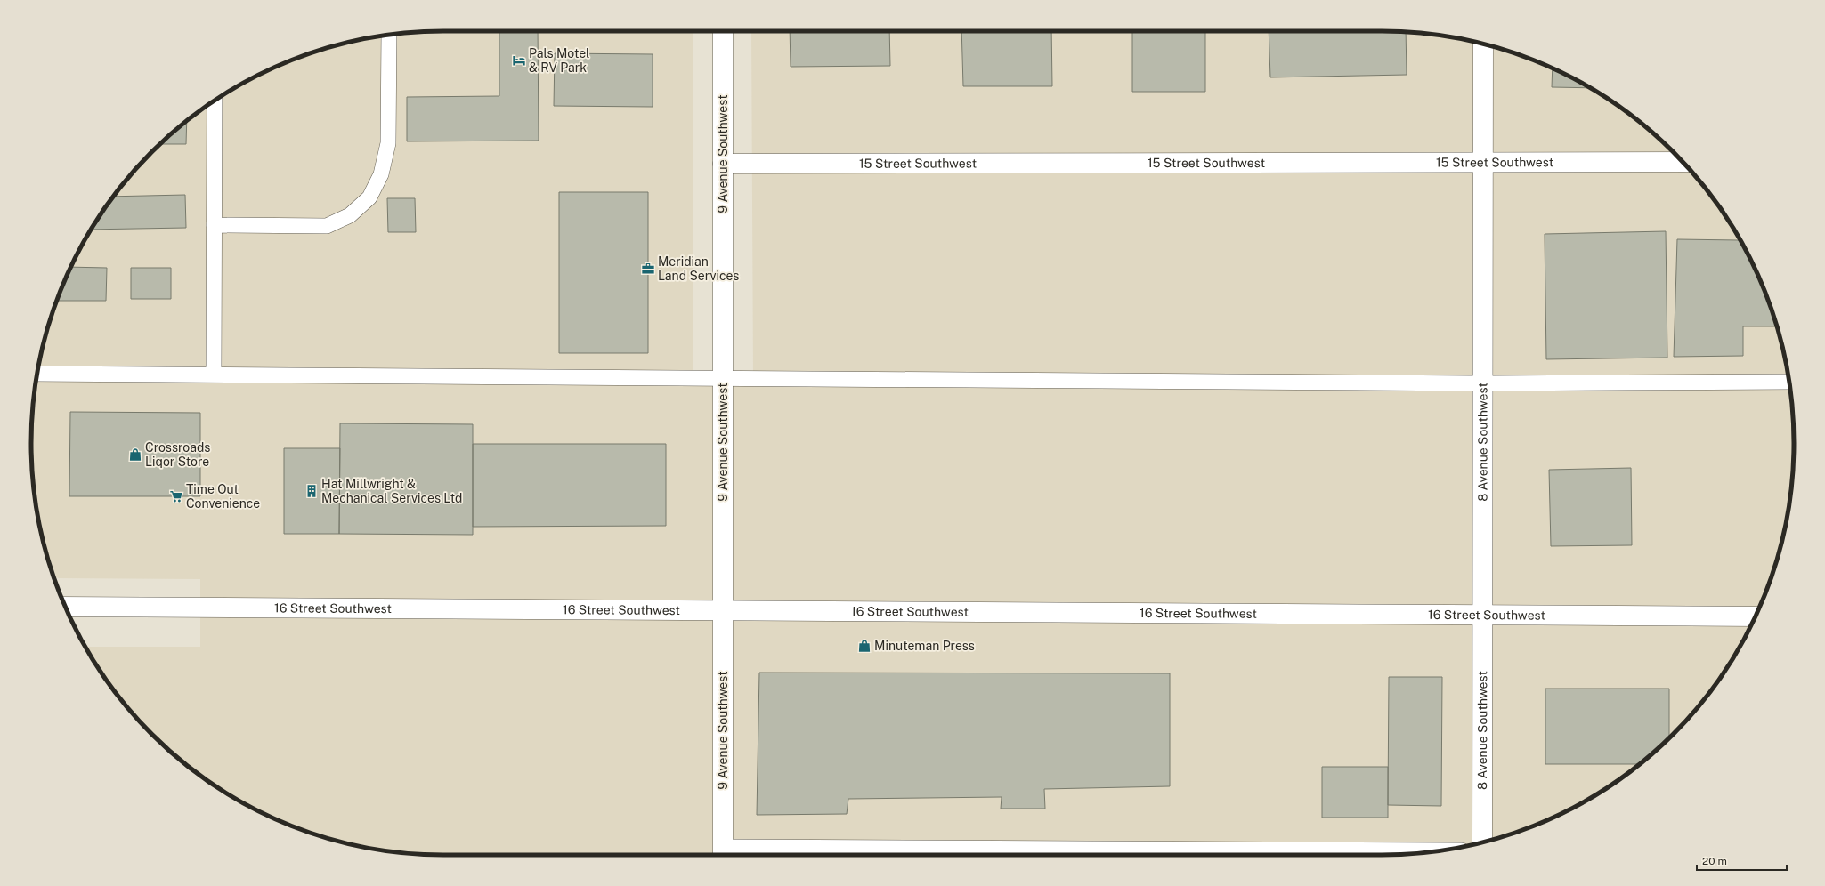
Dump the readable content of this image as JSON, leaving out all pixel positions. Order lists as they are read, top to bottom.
{
  "streets": {
    "street": [
      "9 Avenue Southwest",
      "15 Street Southwest",
      "8 Avenue Southwest",
      "16 Street Southwest"
    ]
  },
  "crossings": [
    ["9 Avenue Southwest", "15 Street Southwest"],
    ["9 Avenue Southwest", "16 Street Southwest"],
    ["15 Street Southwest", "8 Avenue Southwest"],
    ["8 Avenue Southwest", "16 Street Southwest"]
  ],
  "places": {
    "hotel": ["Pals Motel & RV Park"],
    "office": ["Meridian Land Services"],
    "shop": ["Crossroads Liqor Store", "Minuteman Press"],
    "building": ["Hat Millwright & Mechanical Services Ltd"],
    "supermarket": ["Time Out Convenience"]
  },
  "scale_bar": "20 m"
}
